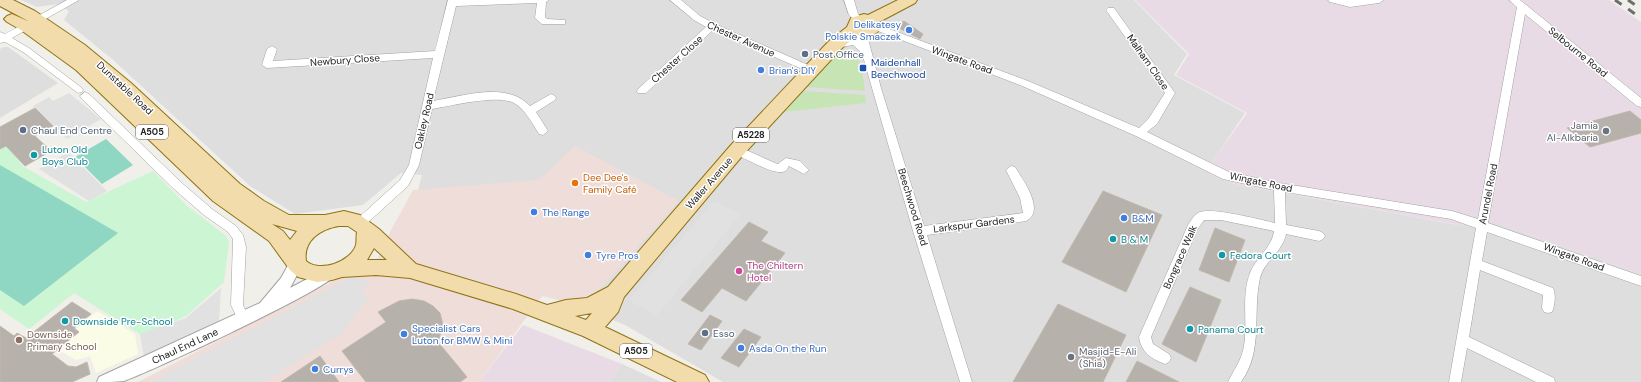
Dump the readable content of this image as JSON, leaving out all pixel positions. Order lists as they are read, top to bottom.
{
  "streets": {
    "main road": [
      "Dunstable Road",
      "A505",
      "A5228",
      "Waller Avenue"
    ],
    "street": [
      "Chester Avenue",
      "Selbourne Road",
      "Chester Close",
      "Newbury Close",
      "Wingate Road",
      "Malham Close",
      "Oakley Road",
      "Arundel Road",
      "Beechwood Road",
      "Larkspur Gardens",
      "Bongrace Walk",
      "Chaul End Lane"
    ]
  },
  "crossings": [
    ["Chester Avenue", "Chester Close"],
    ["Chester Avenue", "Waller Avenue"],
    ["Selbourne Road", "Arundel Road"],
    ["Newbury Close", "Oakley Road"],
    ["Wingate Road", "Malham Close"],
    ["Wingate Road", "Waller Avenue"],
    ["Wingate Road", "Arundel Road"],
    ["Wingate Road", "Beechwood Road"],
    ["Dunstable Road", "Oakley Road"],
    ["Dunstable Road", "A505"],
    ["Dunstable Road", "Chaul End Lane"],
    ["Oakley Road", "A505"],
    ["Oakley Road", "Chaul End Lane"],
    ["A505", "Waller Avenue"],
    ["A505", "Chaul End Lane"],
    ["Waller Avenue", "Beechwood Road"],
    ["Beechwood Road", "Larkspur Gardens"]
  ],
  "places": {
    "other": [
      "Delikatesy Polskie Smaczek",
      "Post Office",
      "Brian's DIY",
      "Chaul End Centre",
      "Jamia Al-Alkbaria",
      "Luton Old Boys Club",
      "Dee Dee's Family Café",
      "The Range",
      "B&M",
      "B & M",
      "Tyre Pros",
      "Fedora Court",
      "The Chiltern Hotel",
      "Downside Pre-School",
      "Panama Court",
      "Esso",
      "Specialist Cars Luton for BMW & Mini",
      "Downside Primary School",
      "Asda On the Run",
      "Masjid-E-Ali (Shia)",
      "Currys"
    ],
    "transit": ["Maidenhall Beechwood"]
  }
}
